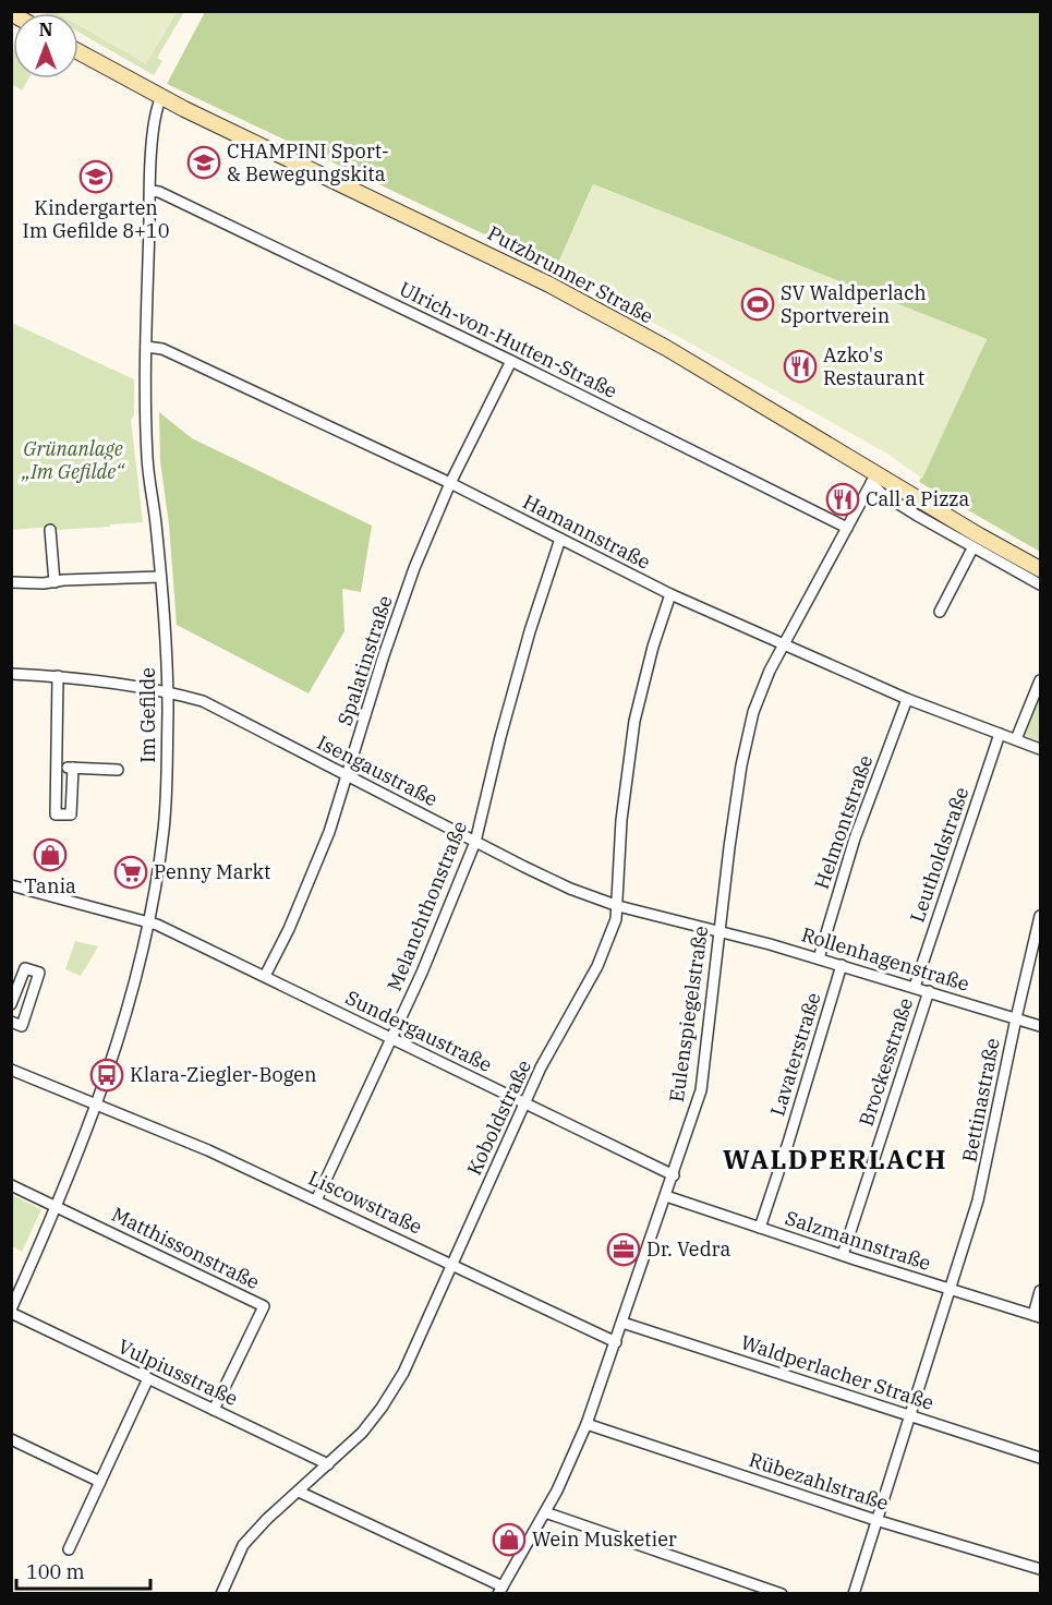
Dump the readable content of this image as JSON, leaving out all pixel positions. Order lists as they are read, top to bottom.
{
  "streets": {
    "main road": ["Putzbrunner Straße"],
    "street": [
      "Ulrich-von-Hutten-Straße",
      "Hamannstraße",
      "Spalatinstraße",
      "Im Gefilde",
      "Isengaustraße",
      "Helmontstraße",
      "Leutholdstraße",
      "Melanchthonstraße",
      "Rollenhagenstraße",
      "Eulenspiegelstraße",
      "Sundergaustraße",
      "Lavaterstraße",
      "Brockesstraße",
      "Bettinastraße",
      "Koboldstraße",
      "Liscowstraße",
      "Salzmannstraße",
      "Matthissonstraße",
      "Vulpiusstraße",
      "Waldperlacher Straße",
      "Rübezahlstraße"
    ]
  },
  "crossings": [
    ["Putzbrunner Straße", "Im Gefilde"],
    ["Putzbrunner Straße", "Eulenspiegelstraße"],
    ["Ulrich-von-Hutten-Straße", "Spalatinstraße"],
    ["Ulrich-von-Hutten-Straße", "Im Gefilde"],
    ["Ulrich-von-Hutten-Straße", "Eulenspiegelstraße"],
    ["Hamannstraße", "Spalatinstraße"],
    ["Hamannstraße", "Im Gefilde"],
    ["Hamannstraße", "Helmontstraße"],
    ["Hamannstraße", "Leutholdstraße"],
    ["Hamannstraße", "Melanchthonstraße"],
    ["Hamannstraße", "Eulenspiegelstraße"],
    ["Hamannstraße", "Koboldstraße"],
    ["Spalatinstraße", "Isengaustraße"],
    ["Spalatinstraße", "Sundergaustraße"],
    ["Im Gefilde", "Isengaustraße"],
    ["Im Gefilde", "Sundergaustraße"],
    ["Im Gefilde", "Liscowstraße"],
    ["Im Gefilde", "Matthissonstraße"],
    ["Im Gefilde", "Vulpiusstraße"],
    ["Isengaustraße", "Melanchthonstraße"],
    ["Isengaustraße", "Rollenhagenstraße"],
    ["Isengaustraße", "Eulenspiegelstraße"],
    ["Isengaustraße", "Koboldstraße"],
    ["Helmontstraße", "Rollenhagenstraße"],
    ["Leutholdstraße", "Rollenhagenstraße"],
    ["Melanchthonstraße", "Sundergaustraße"],
    ["Melanchthonstraße", "Liscowstraße"],
    ["Rollenhagenstraße", "Eulenspiegelstraße"],
    ["Rollenhagenstraße", "Lavaterstraße"],
    ["Rollenhagenstraße", "Brockesstraße"],
    ["Rollenhagenstraße", "Bettinastraße"],
    ["Eulenspiegelstraße", "Sundergaustraße"],
    ["Eulenspiegelstraße", "Liscowstraße"],
    ["Eulenspiegelstraße", "Salzmannstraße"],
    ["Eulenspiegelstraße", "Waldperlacher Straße"],
    ["Eulenspiegelstraße", "Rübezahlstraße"],
    ["Sundergaustraße", "Koboldstraße"],
    ["Lavaterstraße", "Salzmannstraße"],
    ["Brockesstraße", "Salzmannstraße"],
    ["Bettinastraße", "Salzmannstraße"],
    ["Bettinastraße", "Waldperlacher Straße"],
    ["Bettinastraße", "Rübezahlstraße"],
    ["Koboldstraße", "Liscowstraße"],
    ["Koboldstraße", "Vulpiusstraße"],
    ["Matthissonstraße", "Vulpiusstraße"]
  ],
  "districts": ["WALDPERLACH"],
  "parks": ["Grünanlage „Im Gefilde“"],
  "places": {
    "school or university": ["CHAMPINI Sport- & Bewegungskita", "Kindergarten Im Gefilde 8+10"],
    "sports": ["SV Waldperlach Sportverein"],
    "restaurant": ["Azko's Restaurant", "Call a Pizza"],
    "shop": ["Tania", "Wein Musketier"],
    "supermarket": ["Penny Markt"],
    "bus stop": ["Klara-Ziegler-Bogen"],
    "office": ["Dr. Vedra"]
  },
  "scale_bar": "100 m",
  "north": "top"
}
